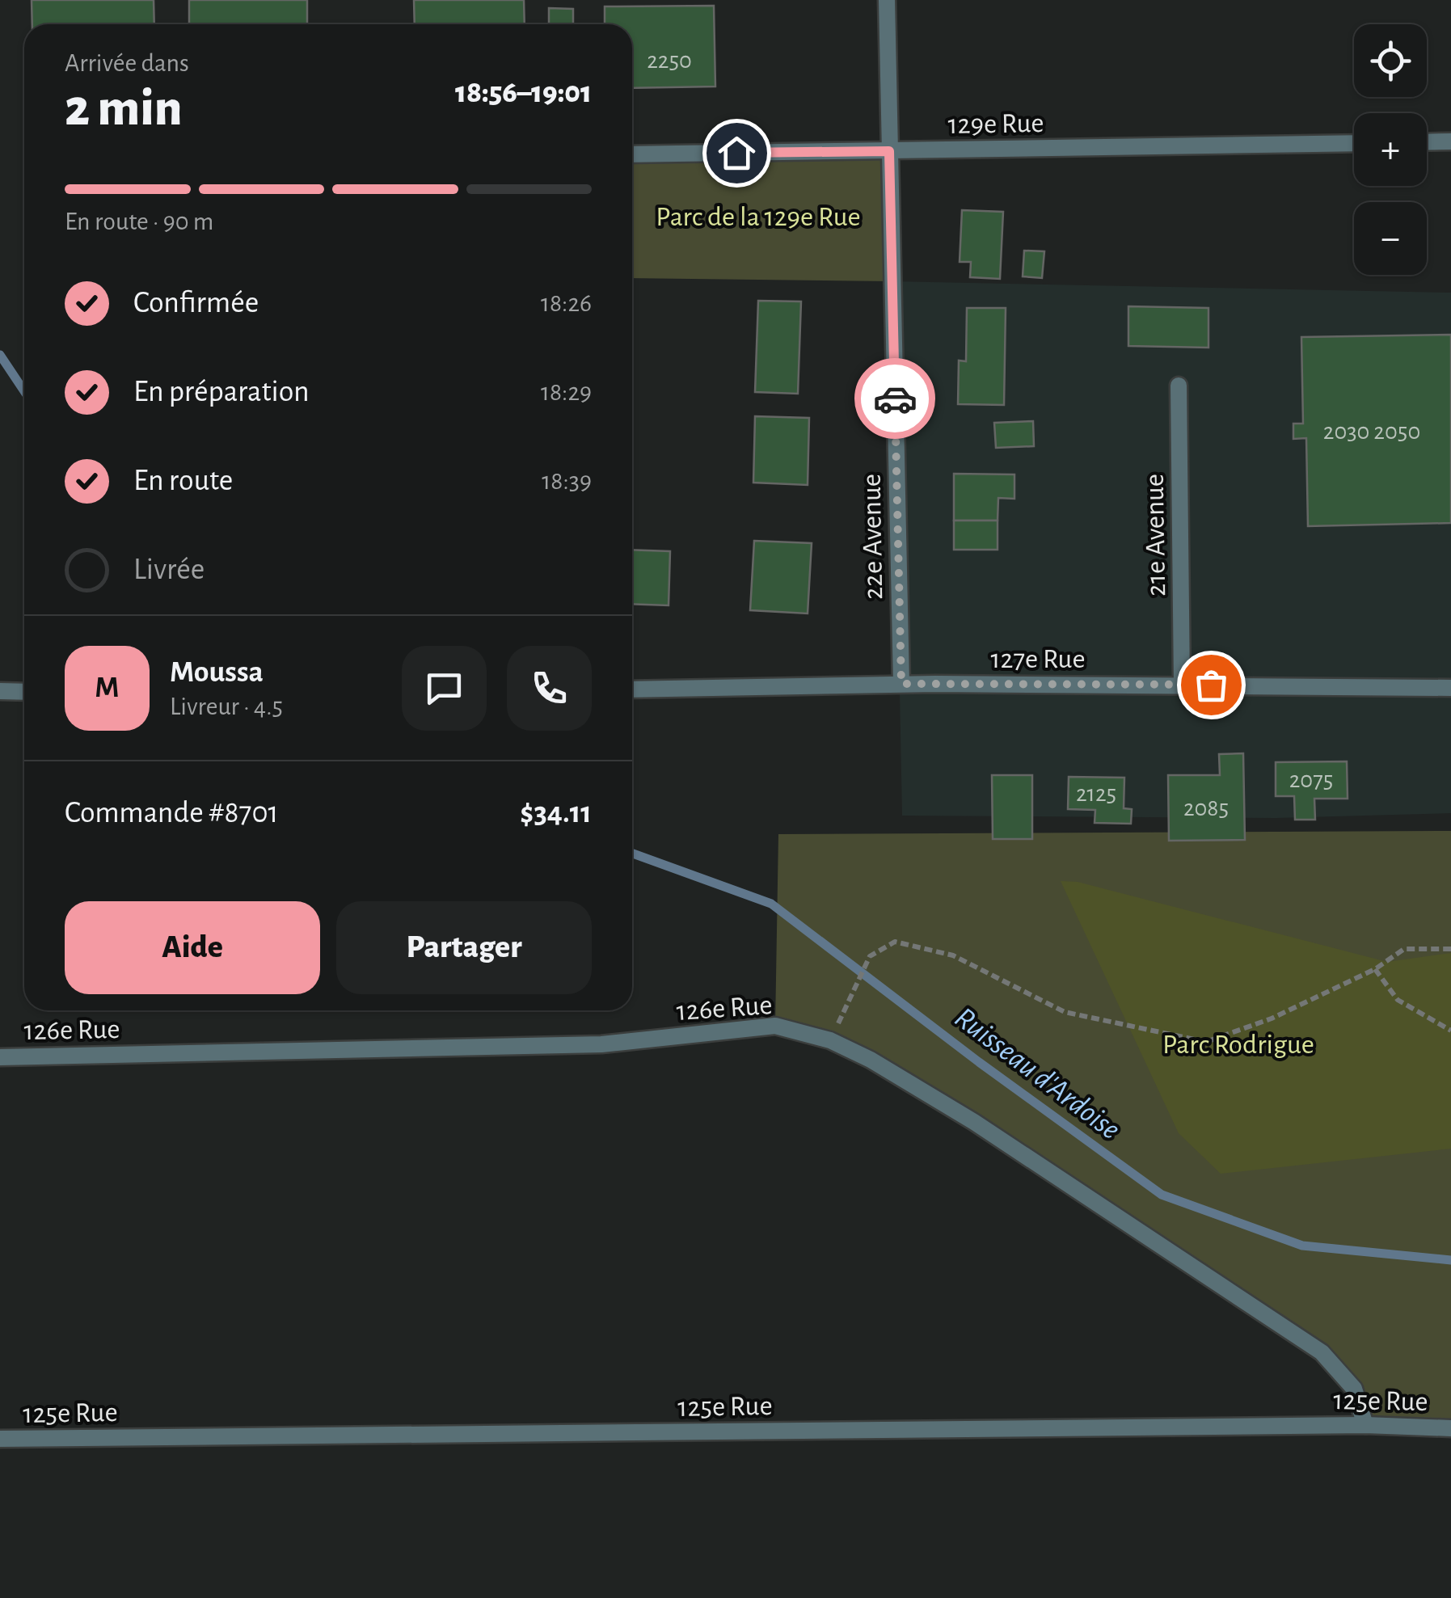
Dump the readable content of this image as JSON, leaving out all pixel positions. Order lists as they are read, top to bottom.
{
  "streets": {
    "street": [
      "129e Rue",
      "21e Avenue",
      "22e Avenue",
      "127e Rue",
      "126e Rue",
      "125e Rue"
    ]
  },
  "crossings": [
    ["129e Rue", "22e Avenue"],
    ["21e Avenue", "127e Rue"],
    ["22e Avenue", "127e Rue"],
    ["126e Rue", "125e Rue"]
  ],
  "water": ["Ruisseau d'Ardoise"],
  "parks": ["Parc de la 129e Rue", "Parc Rodrigue"],
  "house_numbers": [
    "2250",
    "2030 2050",
    "2075",
    "2125",
    "2085"
  ],
  "page": {
    "map_buttons": ["+", "−"],
    "heading": ["2 min", "Arrivée dans", "18:56–19:01"],
    "panel": [
      "Moussa",
      "Livreur · 4.5",
      "Commande #8701",
      "$34.11"
    ],
    "bar": "En route · 90 m",
    "list": [
      ["Confirmée", "18:26"],
      ["En préparation", "18:29"],
      ["En route", "18:39"],
      "Livrée"
    ],
    "round": "M",
    "buttons": ["Aide", "Partager"]
  }
}
